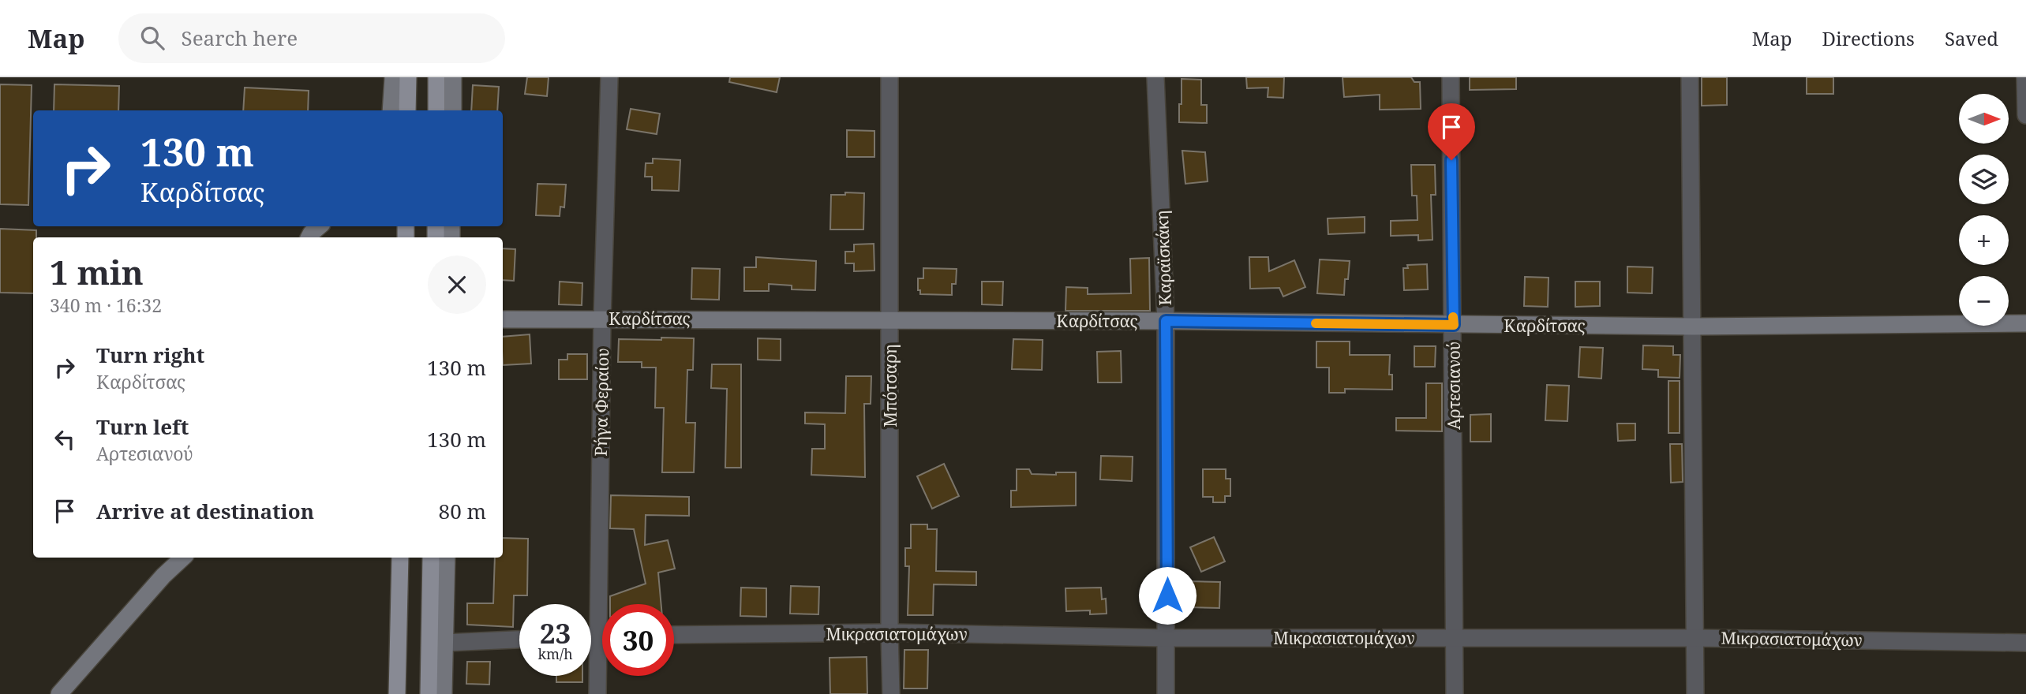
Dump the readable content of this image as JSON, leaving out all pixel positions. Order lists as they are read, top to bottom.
{
  "streets": {
    "street": [
      "Καραϊσκάκη",
      "Καρδίτσας",
      "Μπότσαρη",
      "Αρτεσιανού",
      "Ρήγα Φεραίου",
      "Μικρασιατομάχων"
    ]
  },
  "crossings": [
    ["Καραϊσκάκη", "Καρδίτσας"],
    ["Καραϊσκάκη", "Μικρασιατομάχων"],
    ["Καρδίτσας", "Μπότσαρη"],
    ["Καρδίτσας", "Αρτεσιανού"],
    ["Καρδίτσας", "Ρήγα Φεραίου"],
    ["Μπότσαρη", "Μικρασιατομάχων"],
    ["Αρτεσιανού", "Μικρασιατομάχων"]
  ],
  "north": "right",
  "page": {
    "header": "Map",
    "search": "Search here",
    "nav": ["Map", "Directions", "Saved"],
    "map_buttons": ["+", "−"],
    "turn": ["130 m", "Καρδίτσας"],
    "heading": ["1 min", "340 m · 16:32"],
    "list": [
      {
        "name": "Turn right",
        "note": "Καρδίτσας",
        "value": "130 m"
      },
      {
        "name": "Turn left",
        "note": "Αρτεσιανού",
        "value": "130 m"
      },
      {
        "name": "Arrive at destination",
        "value": "80 m"
      }
    ],
    "speed": "23 km/h",
    "limit": "30"
  }
}
